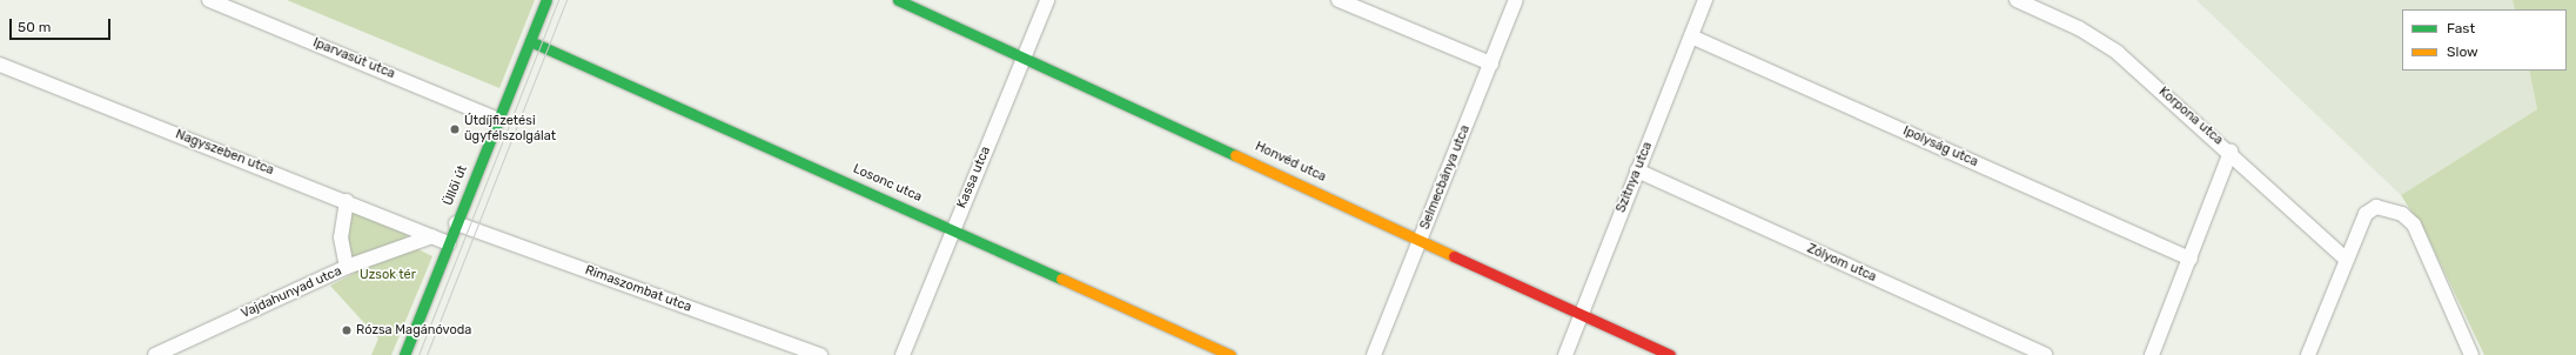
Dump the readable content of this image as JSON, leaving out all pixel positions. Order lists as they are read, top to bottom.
{
  "streets": {
    "street": [
      "Iparvasút utca",
      "Korpona utca",
      "Ipolyság utca",
      "Nagyszeben utca",
      "Honvéd utca",
      "Kassa utca",
      "Selmecbánya utca",
      "Szitnya utca",
      "Losonc utca",
      "Üllői út",
      "Zólyom utca",
      "Rimaszombat utca",
      "Vajdahunyad utca"
    ]
  },
  "crossings": [
    ["Iparvasút utca", "Üllői út"],
    ["Ipolyság utca", "Szitnya utca"],
    ["Nagyszeben utca", "Üllői út"],
    ["Nagyszeben utca", "Vajdahunyad utca"],
    ["Honvéd utca", "Kassa utca"],
    ["Honvéd utca", "Selmecbánya utca"],
    ["Honvéd utca", "Szitnya utca"],
    ["Kassa utca", "Losonc utca"],
    ["Szitnya utca", "Zólyom utca"],
    ["Losonc utca", "Üllői út"],
    ["Üllői út", "Rimaszombat utca"]
  ],
  "parks": ["Uzsok tér"],
  "places": ["Útdíjfizetési ügyfélszolgálat", "Rózsa Magánóvoda"],
  "legend": ["Fast", "Slow"],
  "scale_bar": "50 m"
}
